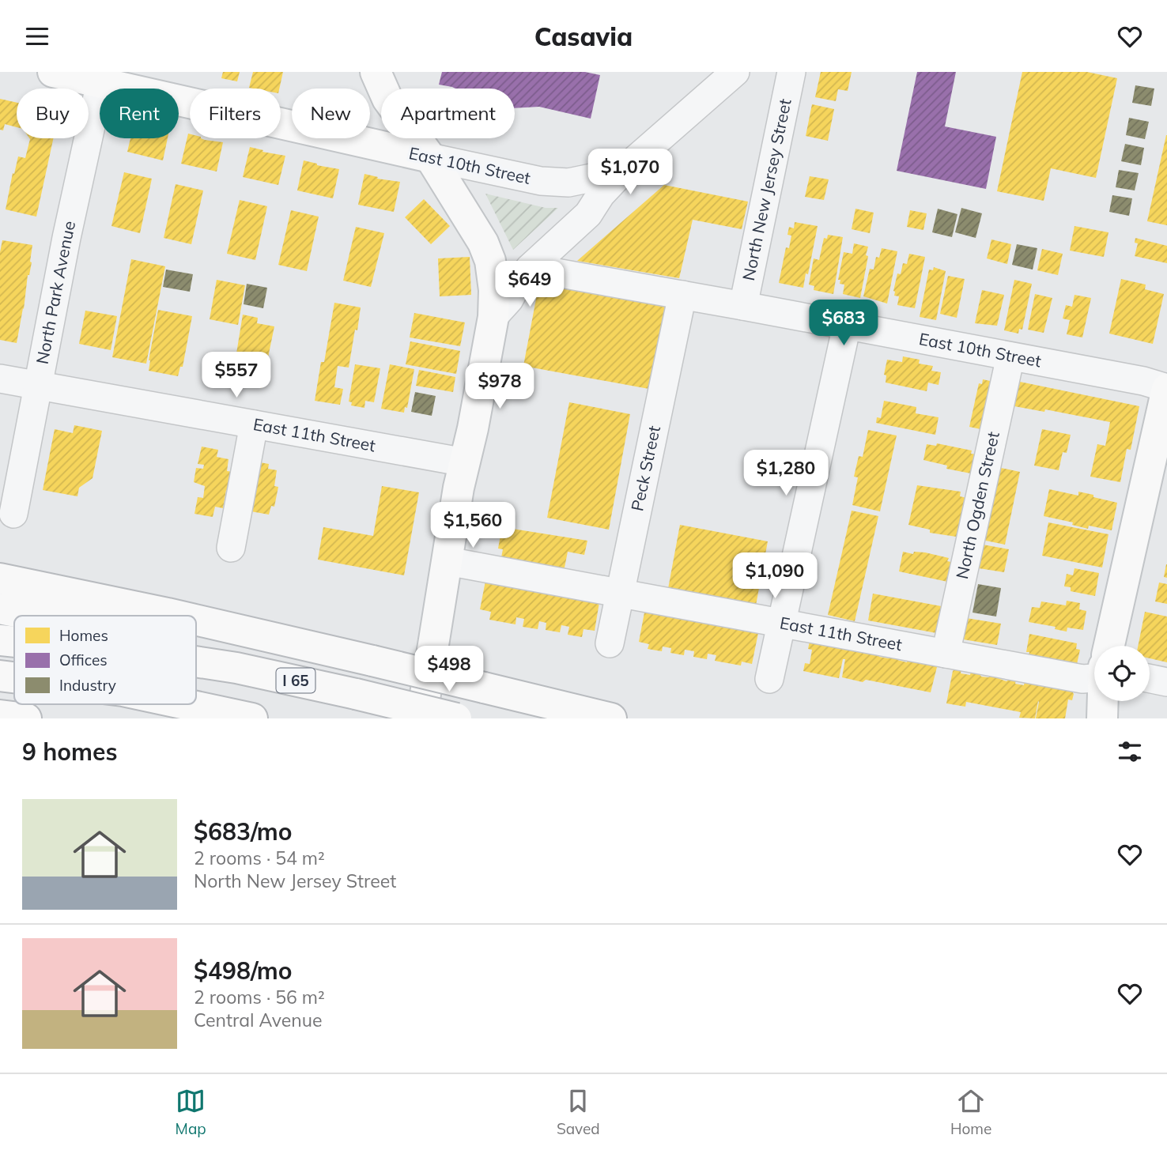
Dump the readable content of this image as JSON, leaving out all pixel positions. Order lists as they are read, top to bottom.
{
  "streets": {
    "main road": ["East 10th Street", "I 65"],
    "street": [
      "North New Jersey Street",
      "North Park Avenue",
      "East 11th Street",
      "Peck Street",
      "North Ogden Street"
    ]
  },
  "crossings": [
    ["East 10th Street", "North New Jersey Street"],
    ["East 10th Street", "North Park Avenue"],
    ["East 10th Street", "Peck Street"],
    ["East 10th Street", "North Ogden Street"],
    ["North Park Avenue", "East 11th Street"],
    ["East 11th Street", "Peck Street"],
    ["East 11th Street", "North Ogden Street"]
  ],
  "legend": ["Homes", "Offices", "Industry"],
  "page": {
    "header": "Casavia",
    "chip": [
      "Buy",
      "Rent",
      "Filters",
      "New",
      "Apartment"
    ],
    "price": [
      "$1,070",
      "$649",
      "$683",
      "$557",
      "$978",
      "$1,280",
      "$1,560",
      "$1,090",
      "$498"
    ],
    "heading": "9 homes",
    "list": [
      {
        "name": "$683/mo",
        "note": "2 rooms · 54 m² · North New Jersey Street"
      },
      {
        "name": "$498/mo",
        "note": "2 rooms · 56 m² · Central Avenue"
      }
    ],
    "tabs": ["Map", "Saved", "Home"]
  }
}
